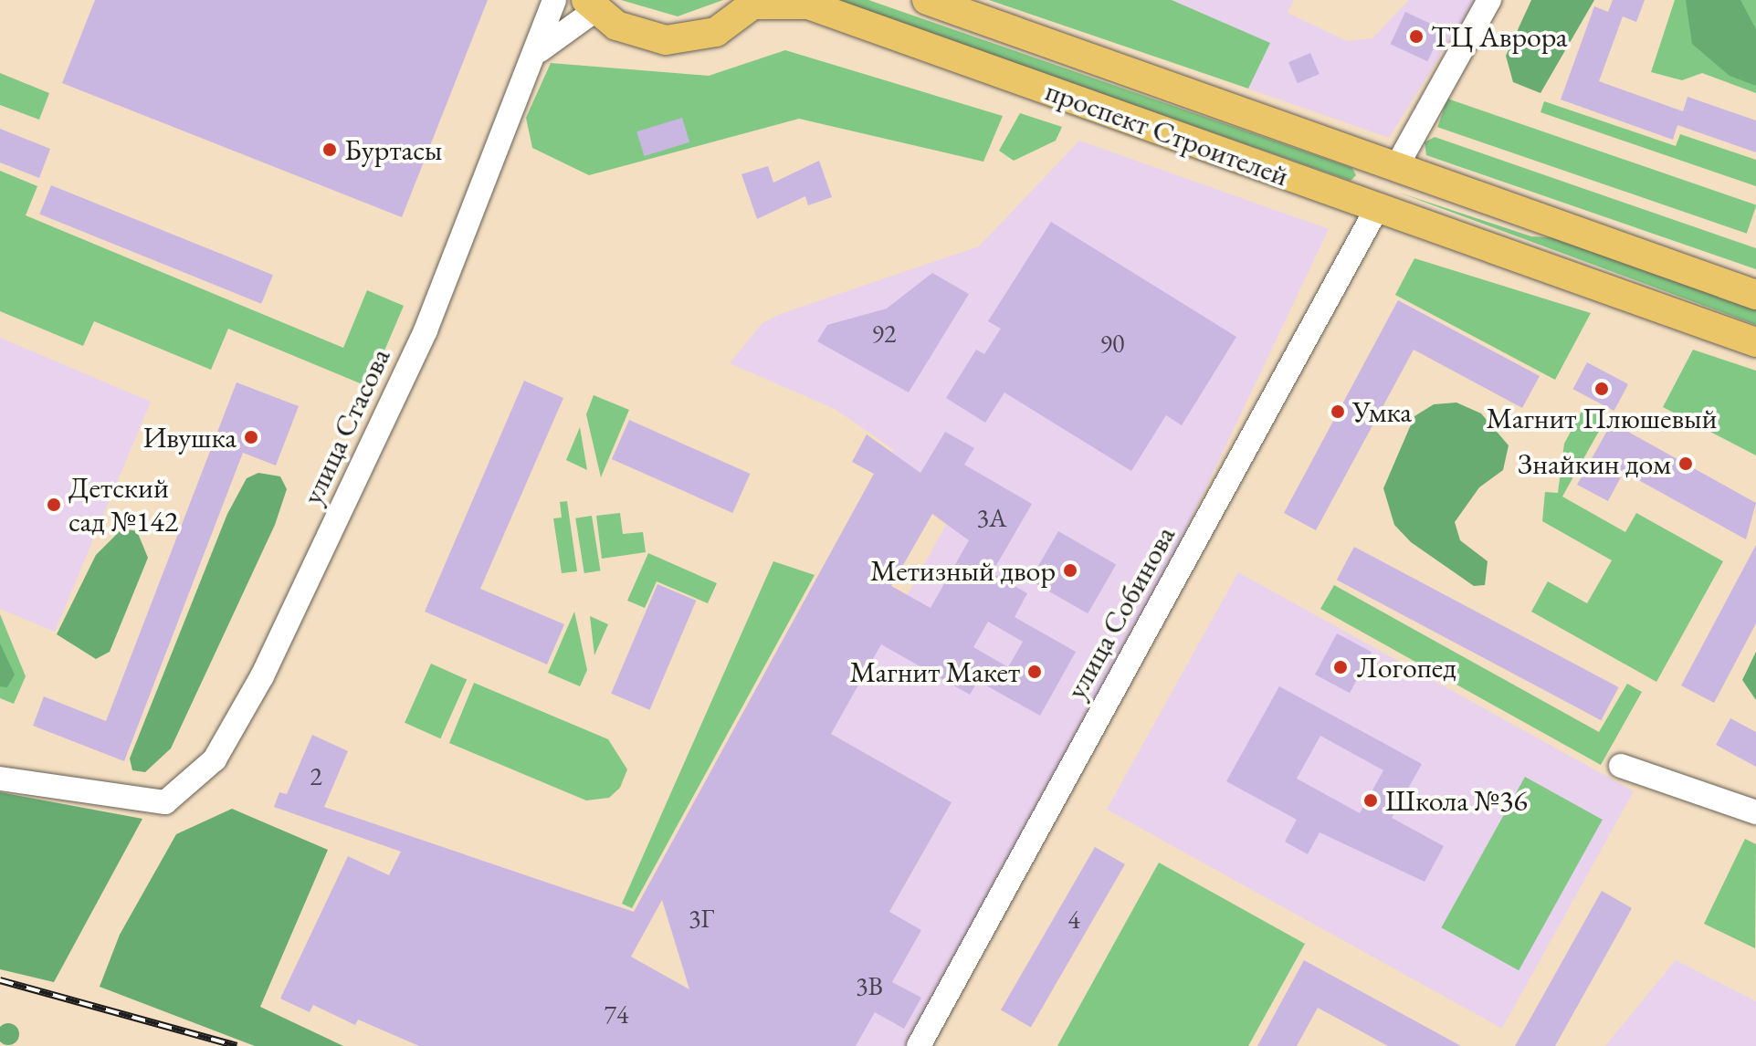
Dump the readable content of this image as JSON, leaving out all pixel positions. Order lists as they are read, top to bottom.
{
  "streets": {
    "main road": ["проспект Строителей"],
    "street": ["улица Стасова", "улица Собинова"]
  },
  "crossings": [
    ["проспект Строителей", "улица Собинова"]
  ],
  "places": [
    "ТЦ Аврора",
    "Буртасы",
    "Магнит Плюшевый",
    "Умка",
    "Ивушка",
    "Знайкин дом",
    "Детский сад №142",
    "Метизный двор",
    "Логопед",
    "Магнит Макет",
    "Школа №36"
  ],
  "house_numbers": [
    "92",
    "90",
    "3А",
    "2",
    "3Г",
    "4",
    "3В",
    "74"
  ]
}
